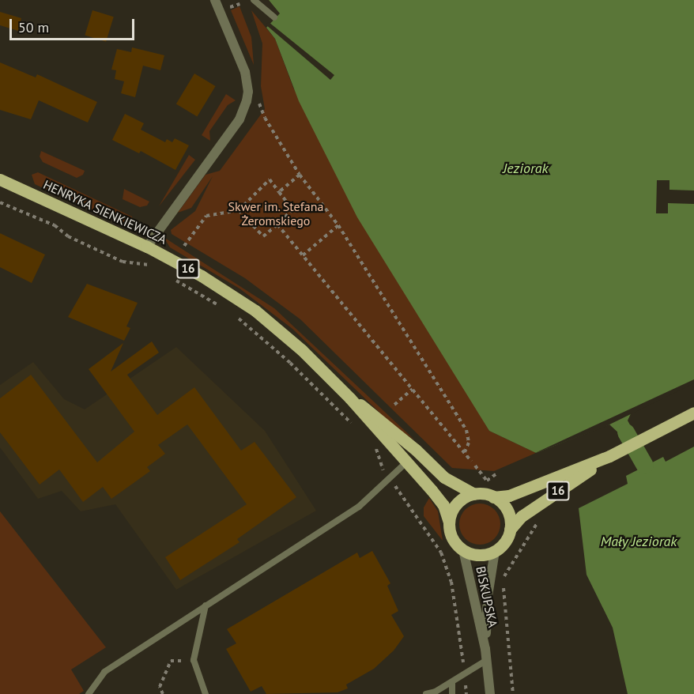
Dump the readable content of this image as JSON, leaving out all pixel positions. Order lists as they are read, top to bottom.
{
  "streets": {
    "main road": ["HENRYKA SIENKIEWICZA", "16"],
    "street": ["BISKUPSKA"]
  },
  "crossings": [
    ["HENRYKA SIENKIEWICZA", "16"],
    ["HENRYKA SIENKIEWICZA", "BISKUPSKA"],
    ["16", "BISKUPSKA"]
  ],
  "water": ["Jeziorak", "Mały Jeziorak"],
  "parks": ["Skwer im. Stefana Żeromskiego"],
  "scale_bar": "50 m"
}
